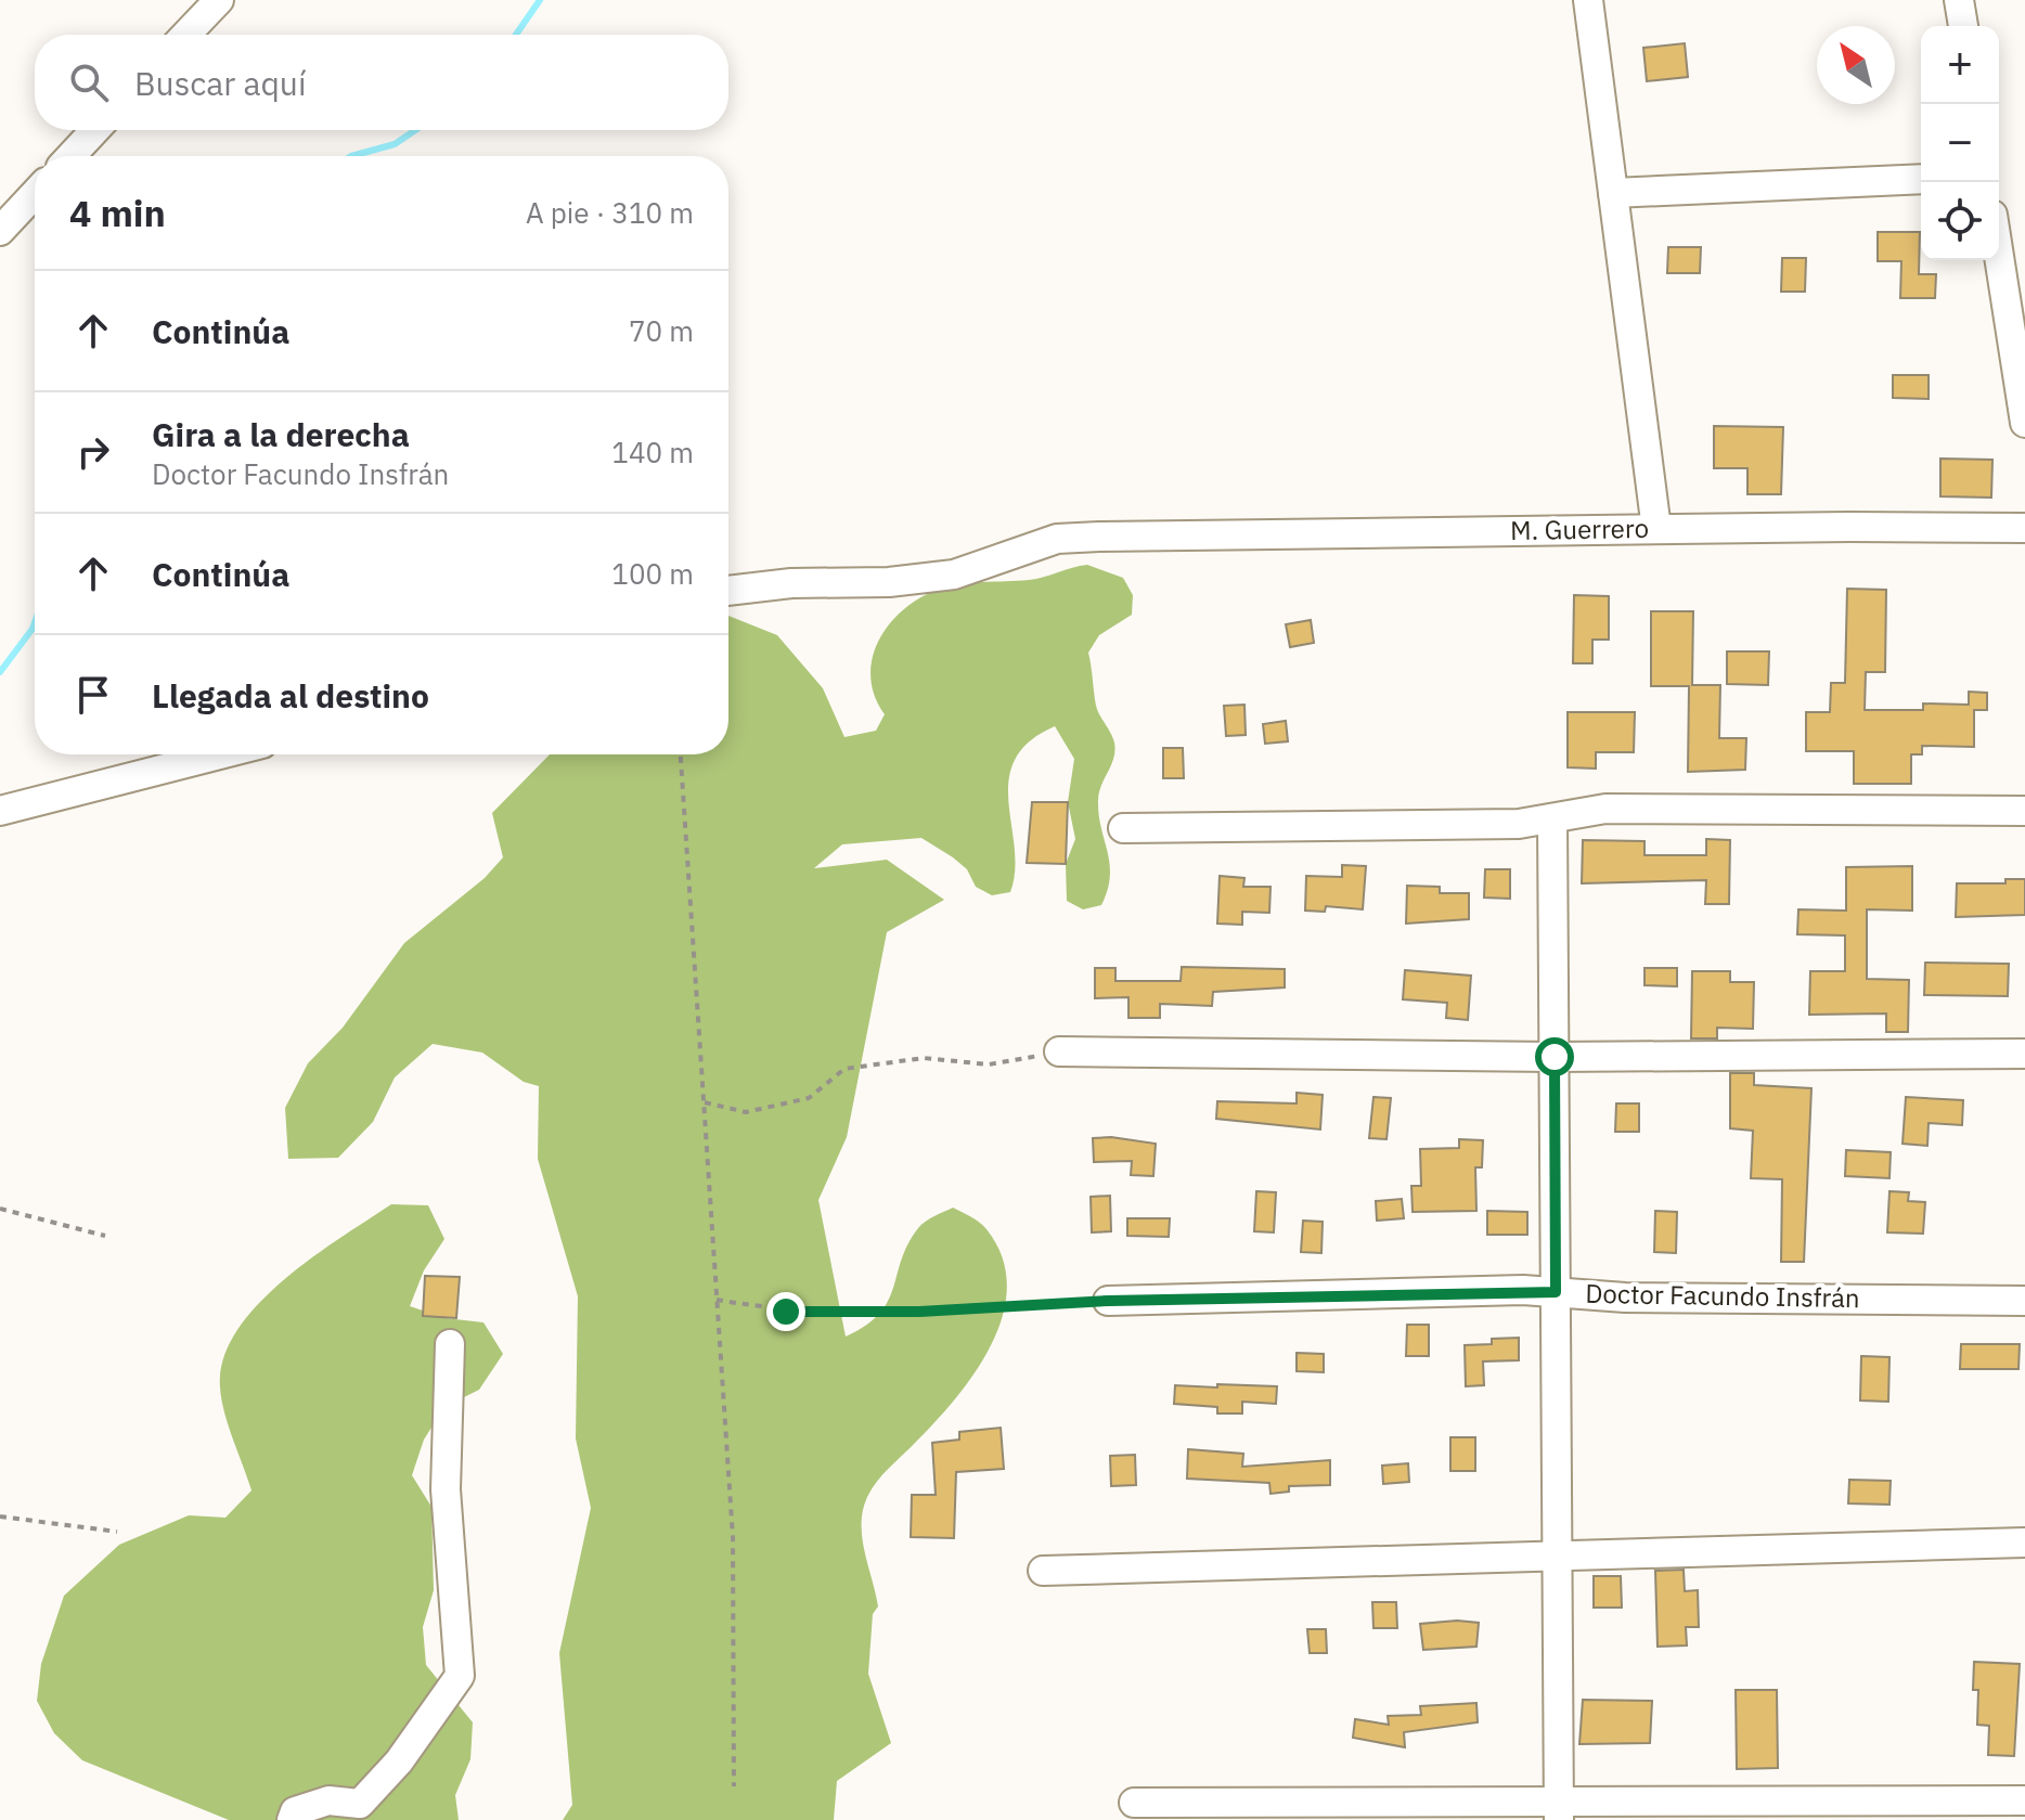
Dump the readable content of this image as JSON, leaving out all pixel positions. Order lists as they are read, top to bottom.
{
  "streets": {
    "street": ["M. Guerrero", "Doctor Facundo Insfrán"]
  },
  "north": "top left",
  "page": {
    "map_buttons": ["+", "−"],
    "search": "Buscar aquí",
    "heading": ["4 min", "A pie · 310 m"],
    "list": [
      ["Continúa", "70 m"],
      ["Gira a la derecha", "Doctor Facundo Insfrán", "140 m"],
      ["Continúa", "100 m"],
      "Llegada al destino"
    ]
  }
}
